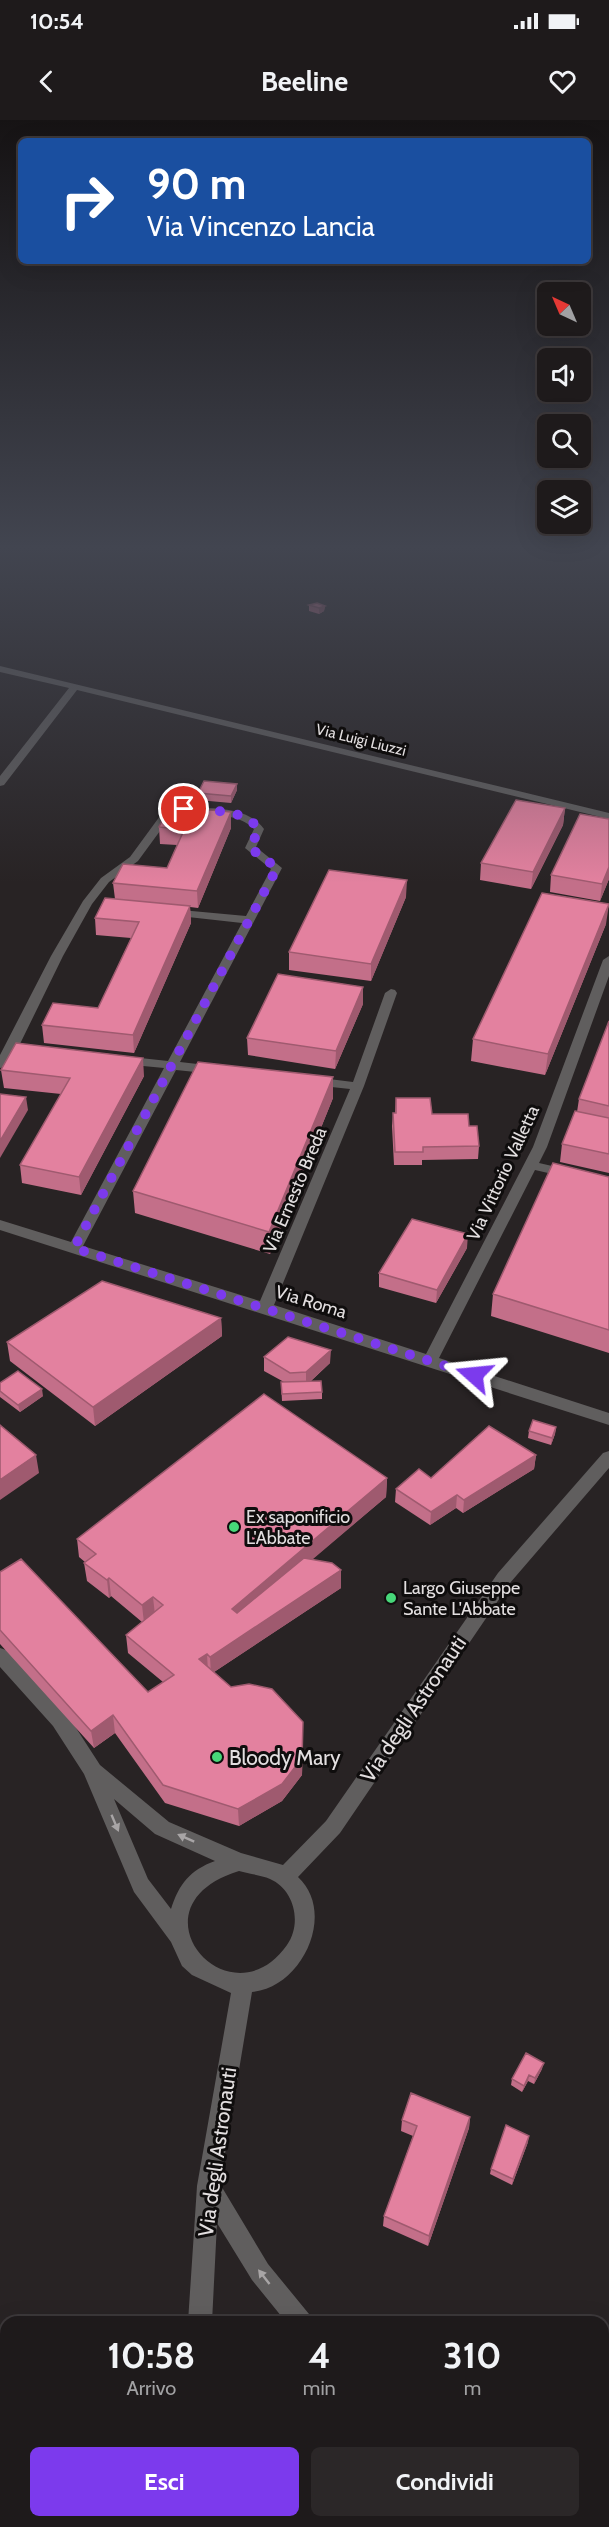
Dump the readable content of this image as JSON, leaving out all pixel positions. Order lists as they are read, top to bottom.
{
  "streets": {
    "street": [
      "Via Luigi Liuzzi",
      "Via Vittorio Valletta",
      "Via Ernesto Breda",
      "Via Roma",
      "Via degli Astronauti"
    ]
  },
  "crossings": [
    ["Via Vittorio Valletta", "Via Roma"],
    ["Via Ernesto Breda", "Via Roma"]
  ],
  "places": ["Ex saponificio L'Abbate", "Largo Giuseppe Sante L'Abbate", "Bloody Mary"],
  "north": "top left",
  "page": {
    "status": "10:54",
    "header": "Beeline",
    "turn": ["90 m", "Via Vincenzo Lancia"],
    "eta": [
      "10:58",
      "Arrivo",
      "4",
      "min",
      "310",
      "m"
    ],
    "buttons": ["Esci", "Condividi"]
  }
}
